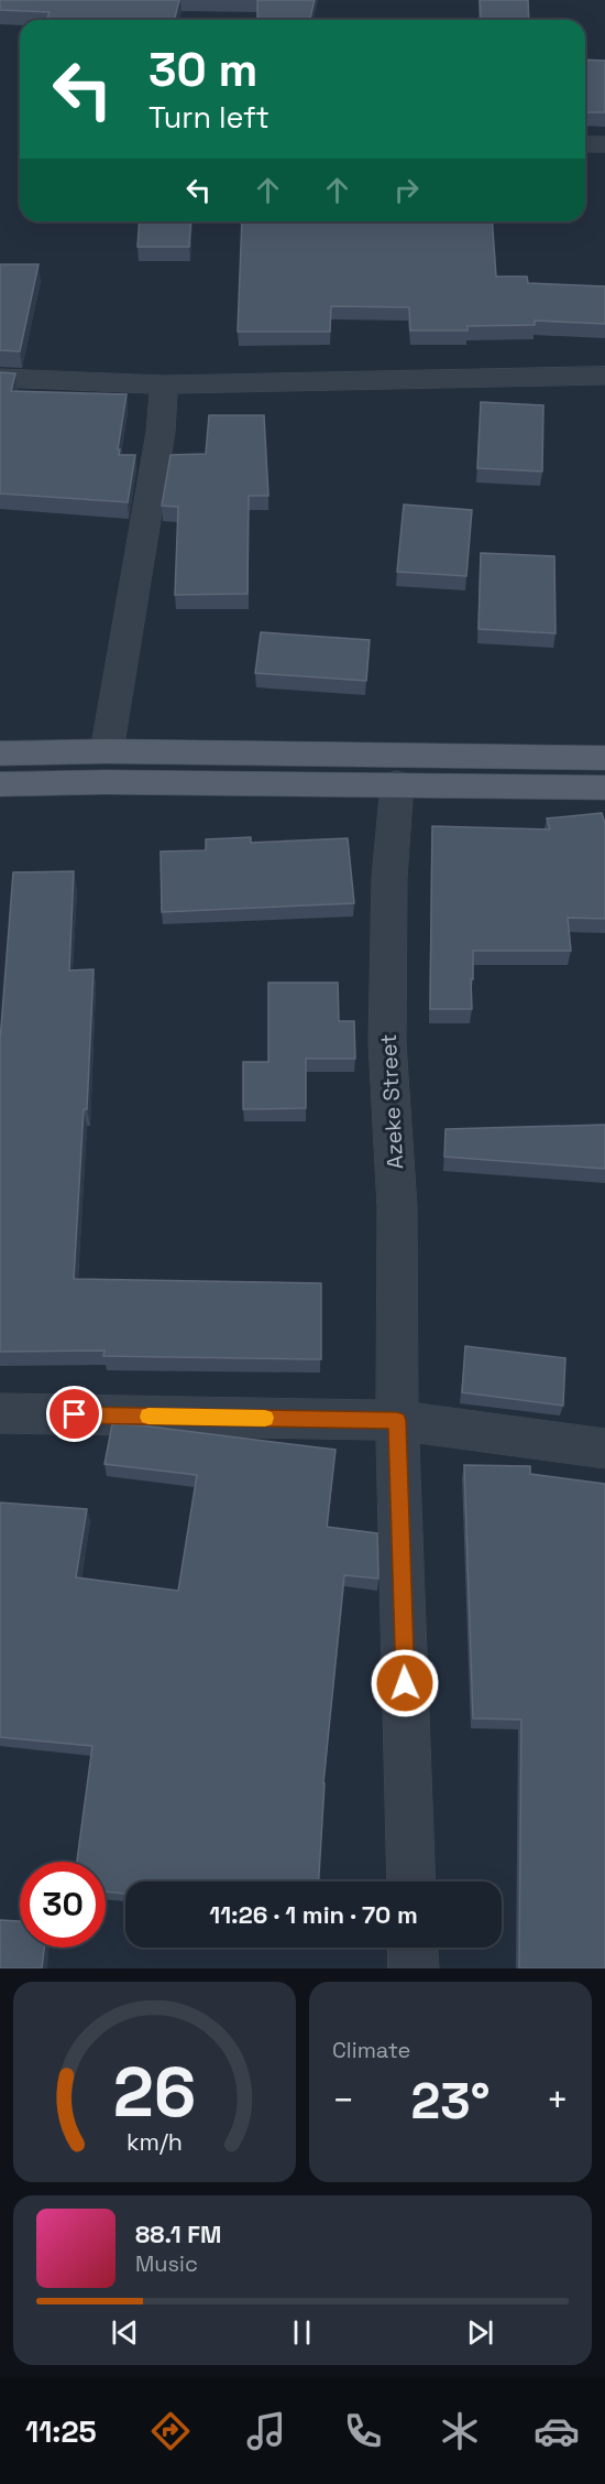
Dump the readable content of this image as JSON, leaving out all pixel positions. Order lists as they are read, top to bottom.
{
  "streets": {
    "street": ["Azeke Street"]
  },
  "page": {
    "turn": ["30 m", "Turn left"],
    "limit": "30",
    "trip": "11:26 · 1 min · 70 m",
    "tile": "Climate",
    "heat": ["−", "23°", "+"],
    "song": ["88.1 FM", "Music"],
    "tabs": "11:25",
    "gauge": ["26", "km/h"]
  }
}
